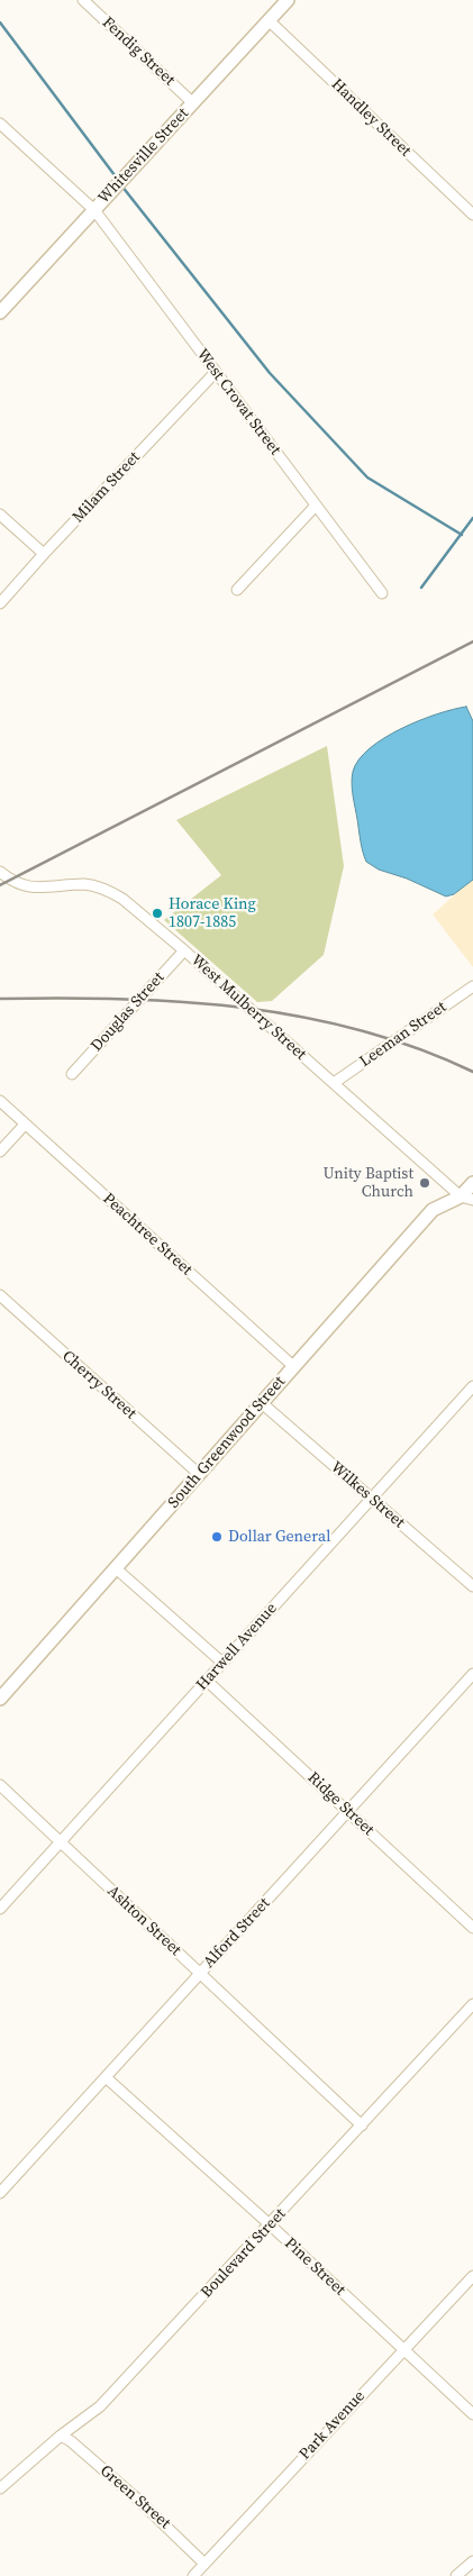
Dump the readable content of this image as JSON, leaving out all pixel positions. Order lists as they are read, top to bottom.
{
  "streets": {
    "street": [
      "Fendig Street",
      "Handley Street",
      "Whitesville Street",
      "West Crovat Street",
      "Milam Street",
      "West Mulberry Street",
      "Douglas Street",
      "Leeman Street",
      "Peachtree Street",
      "Cherry Street",
      "South Greenwood Street",
      "Wilkes Street",
      "Harwell Avenue",
      "Ridge Street",
      "Ashton Street",
      "Alford Street",
      "Boulevard Street",
      "Pine Street",
      "Park Avenue",
      "Green Street"
    ]
  },
  "crossings": [
    ["Fendig Street", "Whitesville Street"],
    ["Handley Street", "Whitesville Street"],
    ["Whitesville Street", "West Crovat Street"],
    ["West Crovat Street", "Milam Street"],
    ["West Mulberry Street", "Douglas Street"],
    ["West Mulberry Street", "Leeman Street"],
    ["West Mulberry Street", "South Greenwood Street"],
    ["Peachtree Street", "South Greenwood Street"],
    ["Cherry Street", "South Greenwood Street"],
    ["South Greenwood Street", "Wilkes Street"],
    ["Wilkes Street", "Harwell Avenue"],
    ["Harwell Avenue", "Ridge Street"],
    ["Harwell Avenue", "Ashton Street"],
    ["Ridge Street", "Alford Street"],
    ["Ashton Street", "Alford Street"],
    ["Ashton Street", "Boulevard Street"],
    ["Alford Street", "Pine Street"],
    ["Boulevard Street", "Pine Street"],
    ["Boulevard Street", "Green Street"],
    ["Pine Street", "Park Avenue"],
    ["Park Avenue", "Green Street"]
  ],
  "places": ["Horace King 1807-1885", "Unity Baptist Church", "Dollar General"]
}
